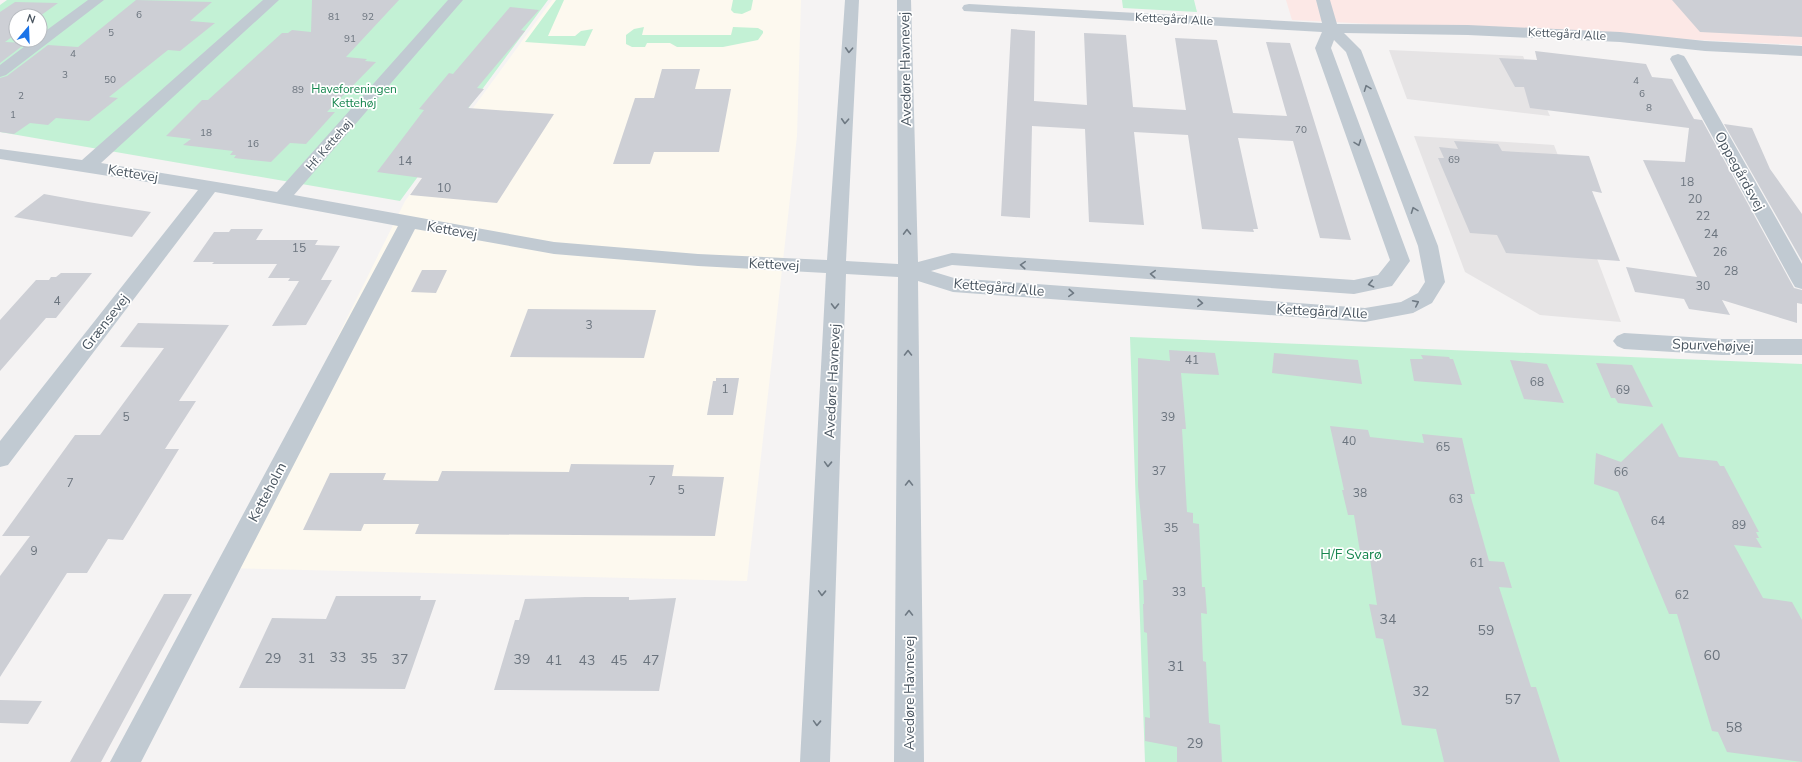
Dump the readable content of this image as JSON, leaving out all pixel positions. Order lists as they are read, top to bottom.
{
  "streets": {
    "street": [
      "Kettegård Alle",
      "Avedøre Havnevej",
      "Hf. Kettehøj",
      "Oppegårdsvej",
      "Kettevej",
      "Grænsevej",
      "Spurvehøjvej",
      "Ketteholm"
    ]
  },
  "crossings": [
    ["Kettegård Alle", "Avedøre Havnevej"],
    ["Kettegård Alle", "Kettevej"],
    ["Avedøre Havnevej", "Kettevej"],
    ["Hf. Kettehøj", "Kettevej"],
    ["Kettevej", "Grænsevej"],
    ["Kettevej", "Ketteholm"]
  ],
  "parks": ["Haveforeningen Kettehøj", "H/F Svarø"],
  "house_numbers": [
    "6",
    "81",
    "92",
    "5",
    "91",
    "4",
    "3",
    "50",
    "4",
    "89",
    "6",
    "2",
    "8",
    "1",
    "70",
    "18",
    "16",
    "69",
    "14",
    "18",
    "10",
    "20",
    "22",
    "24",
    "15",
    "26",
    "28",
    "30",
    "4",
    "3",
    "41",
    "68",
    "1",
    "69",
    "5",
    "39",
    "40",
    "65",
    "37",
    "66",
    "7",
    "7",
    "5",
    "38",
    "63",
    "64",
    "89",
    "35",
    "9",
    "61",
    "33",
    "62",
    "34",
    "59",
    "60",
    "33",
    "29",
    "31",
    "35",
    "37",
    "39",
    "41",
    "43",
    "45",
    "47",
    "31",
    "32",
    "57",
    "58",
    "29"
  ],
  "north": "top"
}
